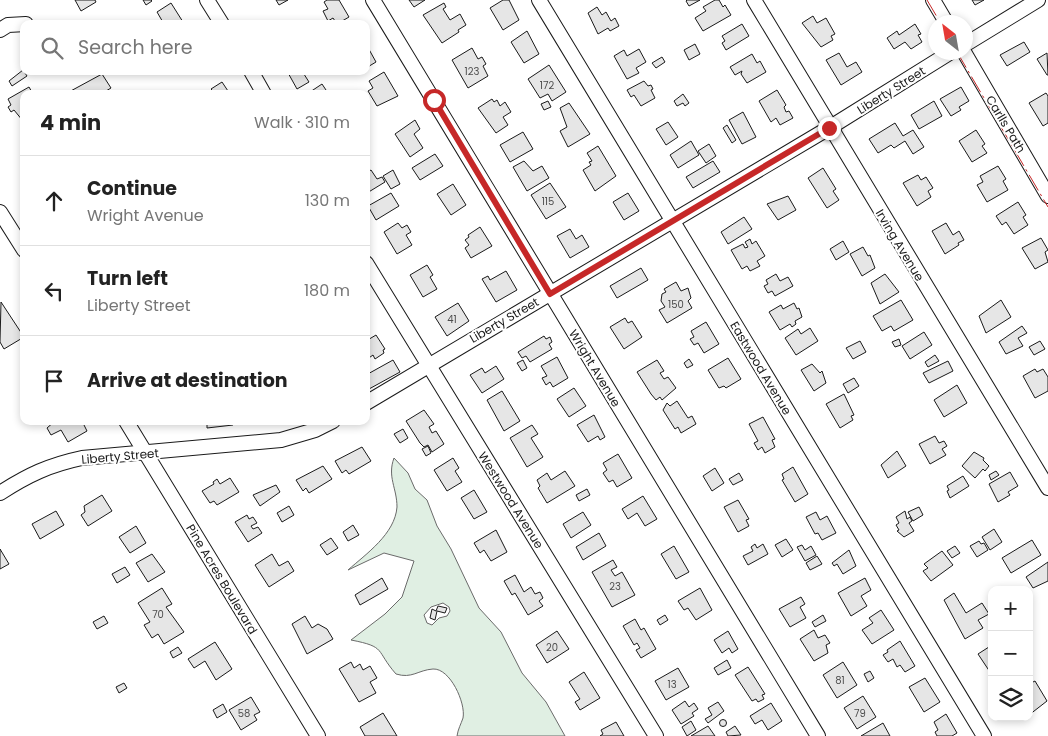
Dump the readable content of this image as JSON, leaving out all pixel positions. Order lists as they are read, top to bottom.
{
  "streets": {
    "street": [
      "Liberty Street",
      "Carlls Path",
      "Irving Avenue",
      "Wright Avenue",
      "Eastwood Avenue",
      "Westwood Avenue",
      "Pine Acres Boulevard"
    ]
  },
  "crossings": [
    ["Liberty Street", "Irving Avenue"],
    ["Liberty Street", "Wright Avenue"],
    ["Liberty Street", "Eastwood Avenue"],
    ["Liberty Street", "Westwood Avenue"],
    ["Liberty Street", "Pine Acres Boulevard"]
  ],
  "house_numbers": [
    "123",
    "172",
    "115",
    "150",
    "41",
    "23",
    "70",
    "20",
    "81",
    "13",
    "58",
    "79"
  ],
  "north": "top left",
  "page": {
    "search": "Search here",
    "heading": ["4 min", "Walk · 310 m"],
    "list": [
      ["Continue", "Wright Avenue", "130 m"],
      ["Turn left", "Liberty Street", "180 m"],
      "Arrive at destination"
    ],
    "map_buttons": ["+", "−"]
  }
}
